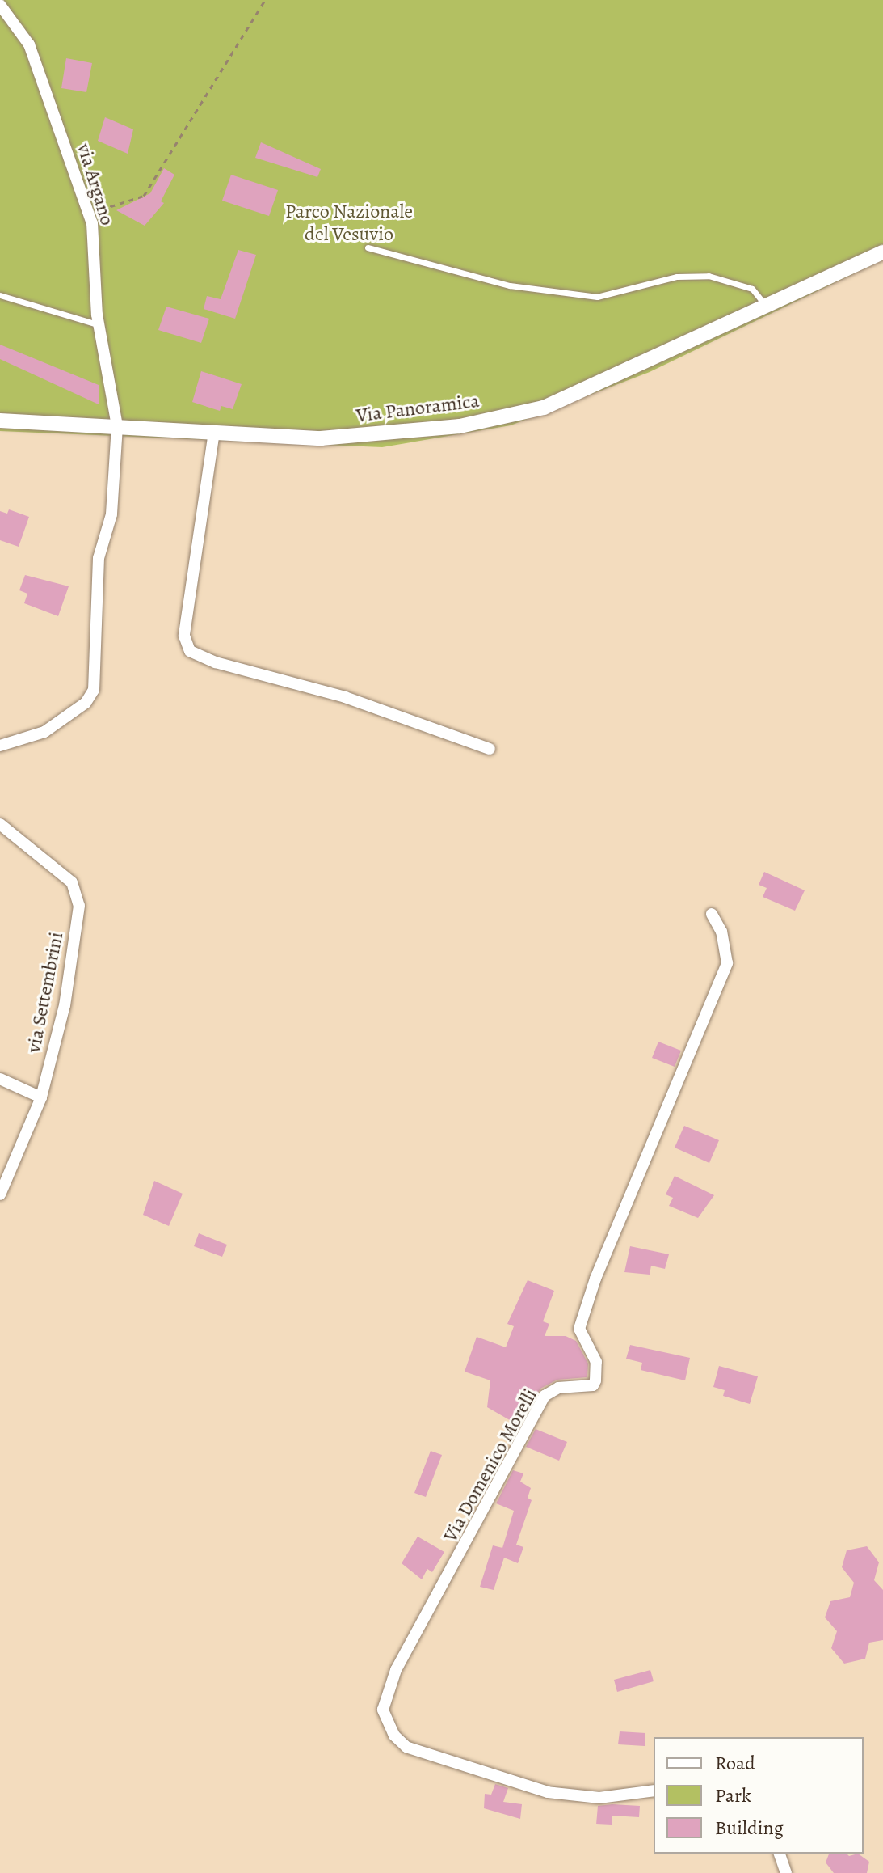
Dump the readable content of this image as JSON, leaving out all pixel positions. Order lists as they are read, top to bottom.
{
  "streets": {
    "street": [
      "via Argano",
      "Via Panoramica",
      "via Settembrini",
      "Via Domenico Morelli"
    ]
  },
  "crossings": [
    ["via Argano", "Via Panoramica"]
  ],
  "parks": ["Parco Nazionale del Vesuvio"],
  "legend": ["Road", "Park", "Building"]
}
